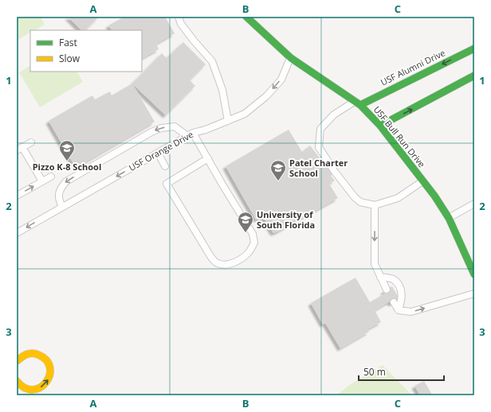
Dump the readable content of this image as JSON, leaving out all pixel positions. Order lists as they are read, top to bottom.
{
  "streets": {
    "street": ["USF Alumni Drive", "USF Bull Run Drive"],
    "lane": ["USF Orange Drive"]
  },
  "crossings": [
    ["USF Alumni Drive", "USF Bull Run Drive"],
    ["USF Bull Run Drive", "USF Orange Drive"]
  ],
  "one_way": ["USF Orange Drive"],
  "places": {
    "school or university": ["Pizzo K-8 School", "Patel Charter School", "University of South Florida"]
  },
  "legend": ["Fast", "Slow"],
  "scale_bar": "50 m",
  "grid": {
    "columns": ["A", "B", "C"],
    "rows": ["1", "2", "3"]
  }
}
